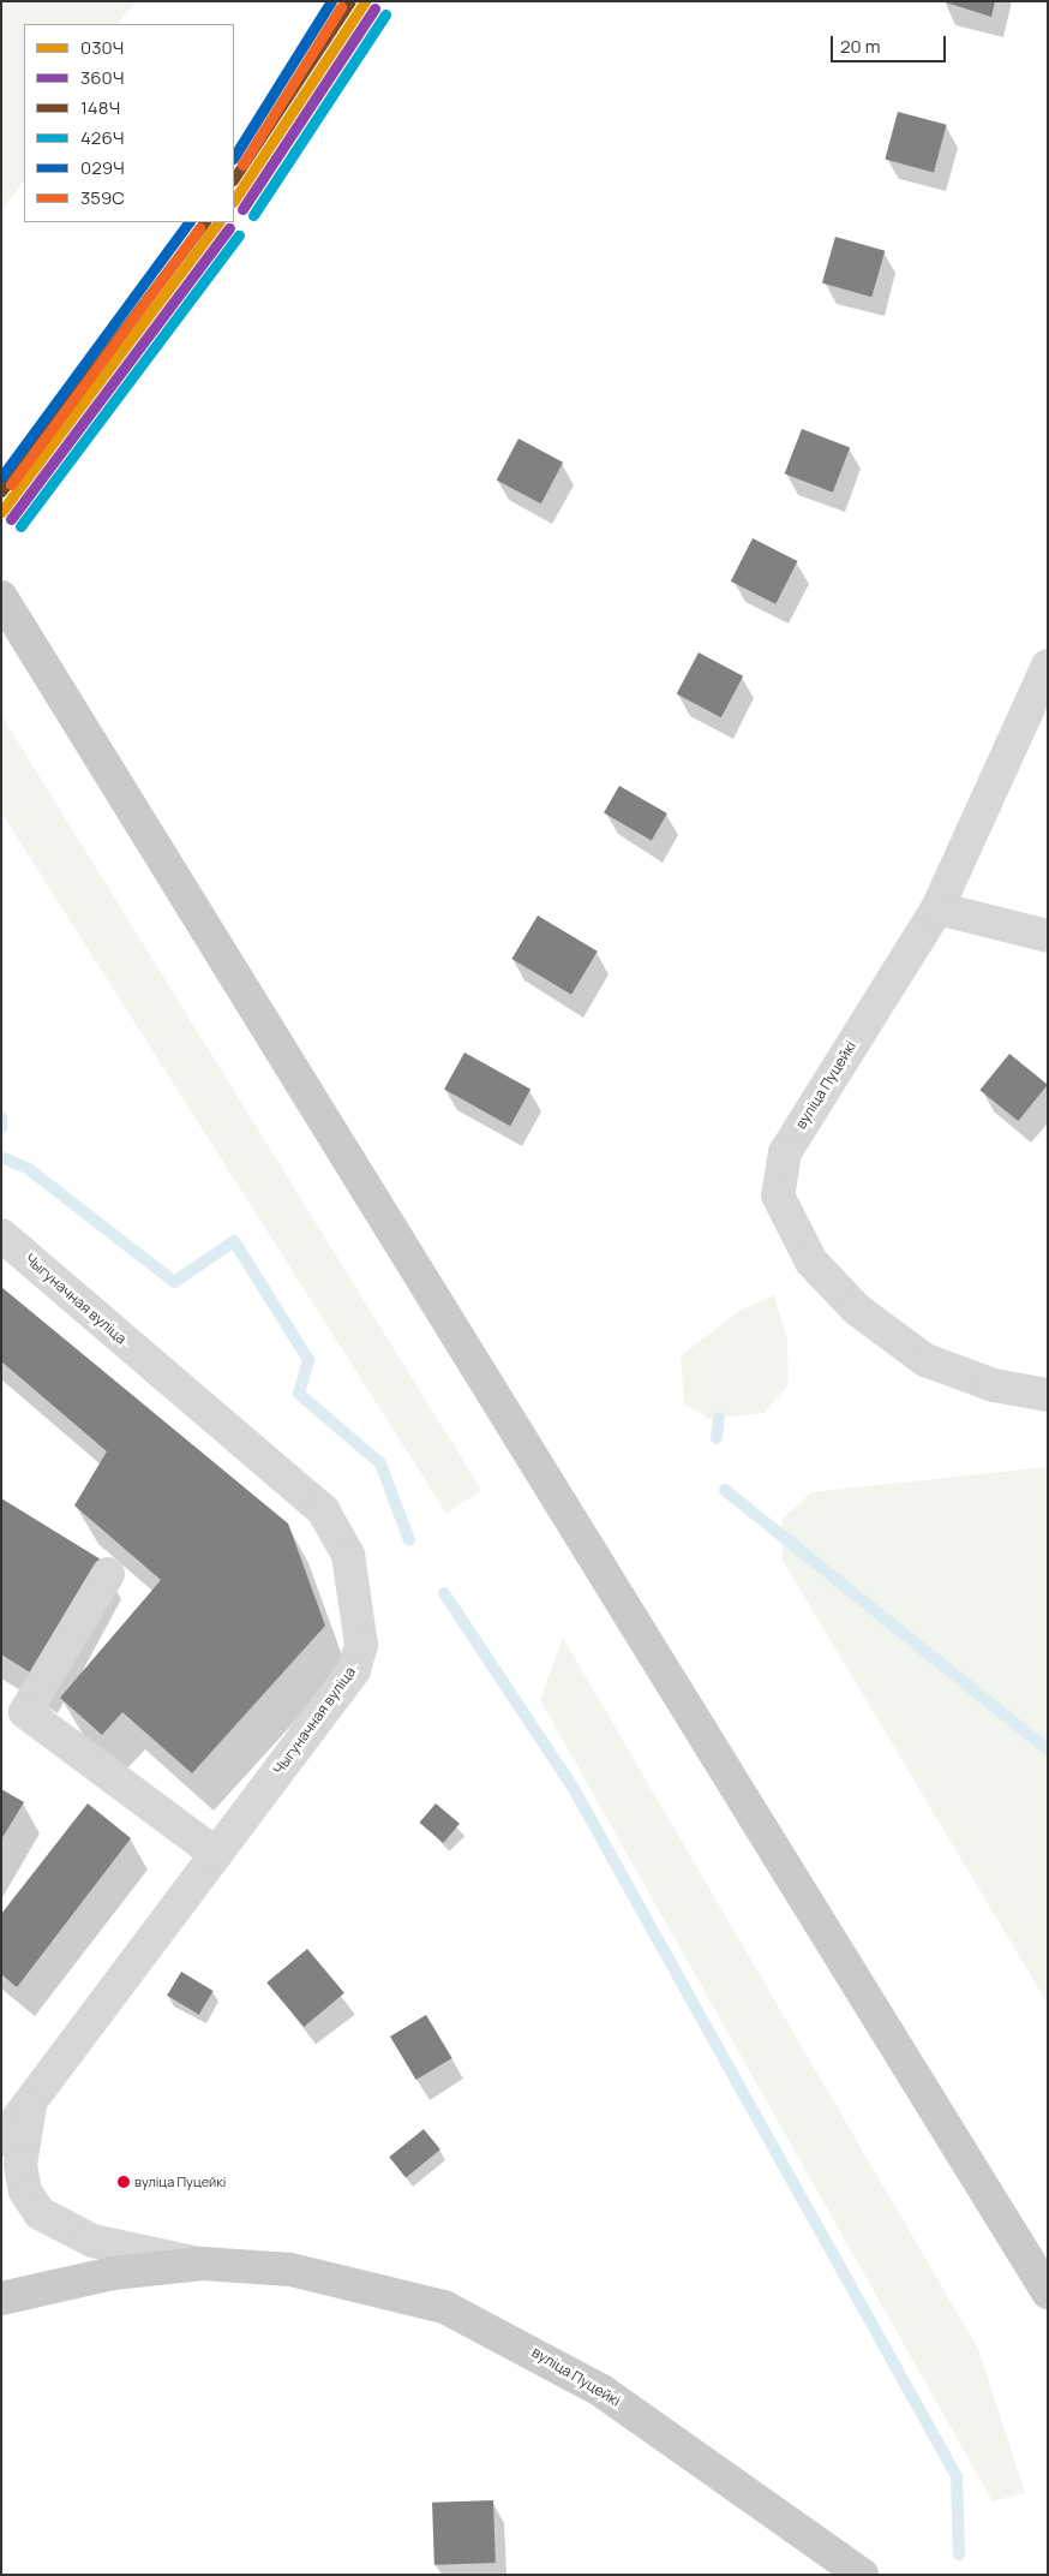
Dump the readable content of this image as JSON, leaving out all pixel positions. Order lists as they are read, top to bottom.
{
  "streets": {
    "main road": ["вуліца Пуцейкі"],
    "street": ["Чыгуначная вуліца"]
  },
  "places": ["вуліца Пуцейкі"],
  "lines": [
    "transit line 030Ч",
    "transit line 148Ч",
    "transit line 029Ч",
    "transit line 359С",
    "transit line 360Ч",
    "transit line 426Ч"
  ],
  "legend": [
    "030Ч",
    "360Ч",
    "148Ч",
    "426Ч",
    "029Ч",
    "359С"
  ],
  "scale_bar": "20 m"
}
